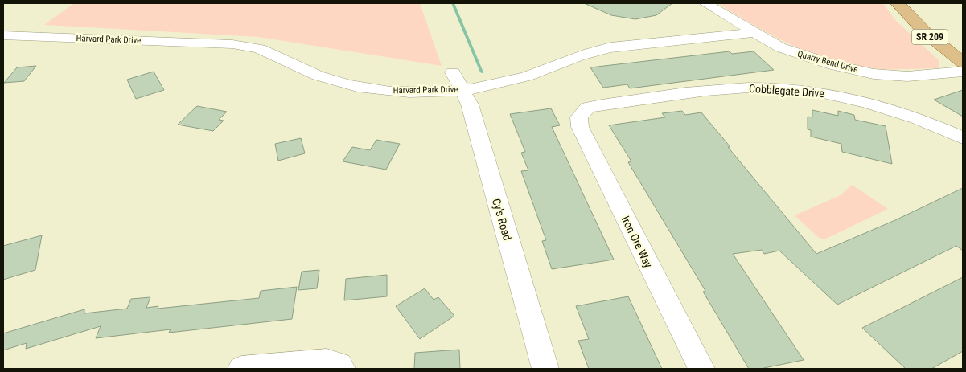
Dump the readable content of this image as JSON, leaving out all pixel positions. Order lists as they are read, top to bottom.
{
  "streets": {
    "main road": ["SR 209"],
    "street": [
      "Harvard Park Drive",
      "Quarry Bend Drive",
      "Cobblegate Drive",
      "Cy's Road",
      "Iron Ore Way"
    ]
  },
  "crossings": [
    ["Harvard Park Drive", "Quarry Bend Drive"],
    ["Harvard Park Drive", "Cy's Road"],
    ["Cobblegate Drive", "Iron Ore Way"]
  ]
}
